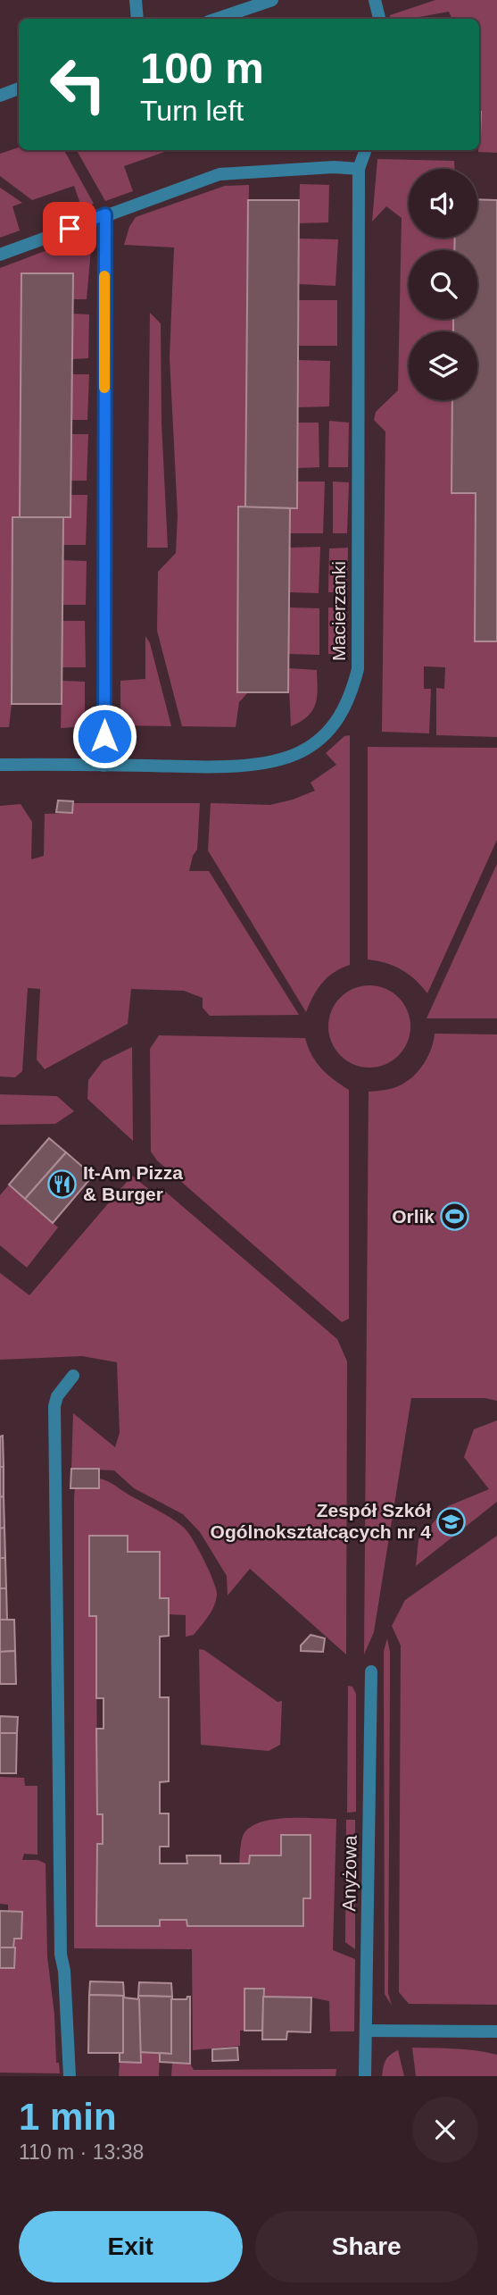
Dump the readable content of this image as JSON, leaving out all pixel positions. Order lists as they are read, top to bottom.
{
  "streets": {
    "street": ["Macierzanki", "Anyżowa"]
  },
  "places": {
    "restaurant": ["It-Am Pizza & Burger"],
    "sports": ["Orlik"],
    "school or university": ["Zespół Szkół Ogólnokształcących nr 4"]
  },
  "page": {
    "turn": ["100 m", "Turn left"],
    "heading": ["1 min", "110 m · 13:38"],
    "buttons": ["Exit", "Share"]
  }
}
